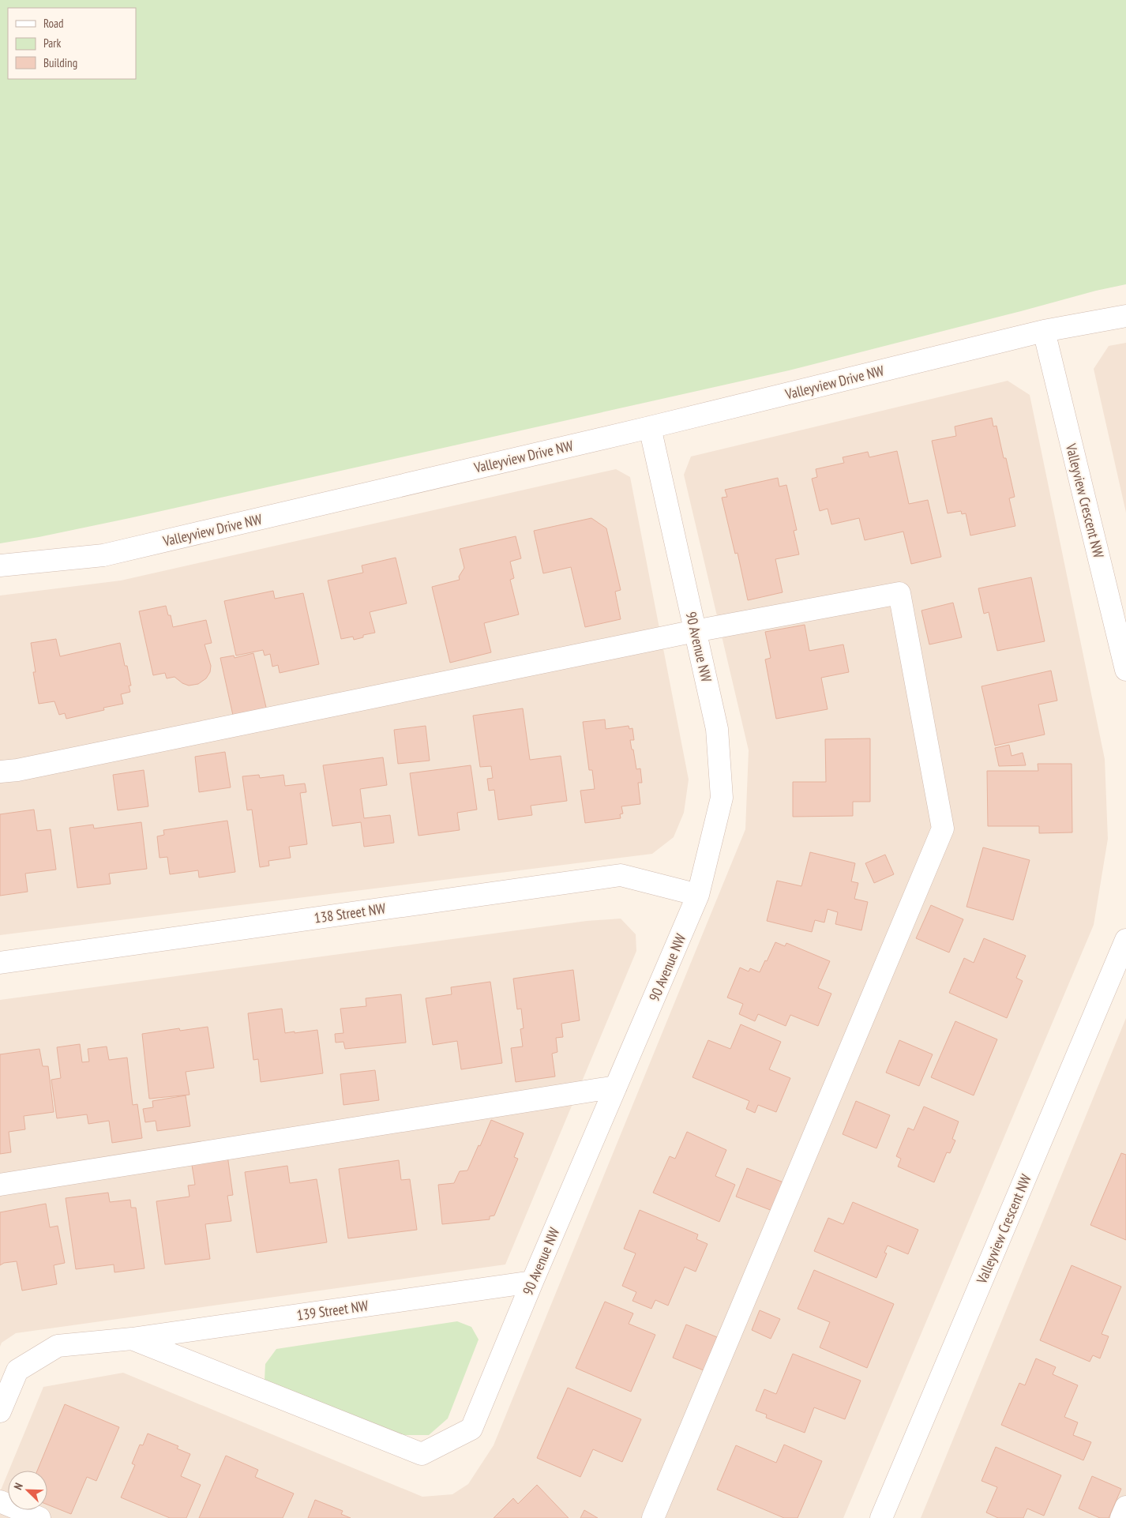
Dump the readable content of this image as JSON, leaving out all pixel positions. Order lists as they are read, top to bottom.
{
  "streets": {
    "street": [
      "Valleyview Drive NW",
      "Valleyview Crescent NW",
      "90 Avenue NW",
      "138 Street NW",
      "139 Street NW"
    ]
  },
  "crossings": [
    ["Valleyview Drive NW", "Valleyview Crescent NW"],
    ["Valleyview Drive NW", "90 Avenue NW"],
    ["90 Avenue NW", "138 Street NW"],
    ["90 Avenue NW", "139 Street NW"]
  ],
  "legend": ["Road", "Park", "Building"],
  "north": "top left"
}
